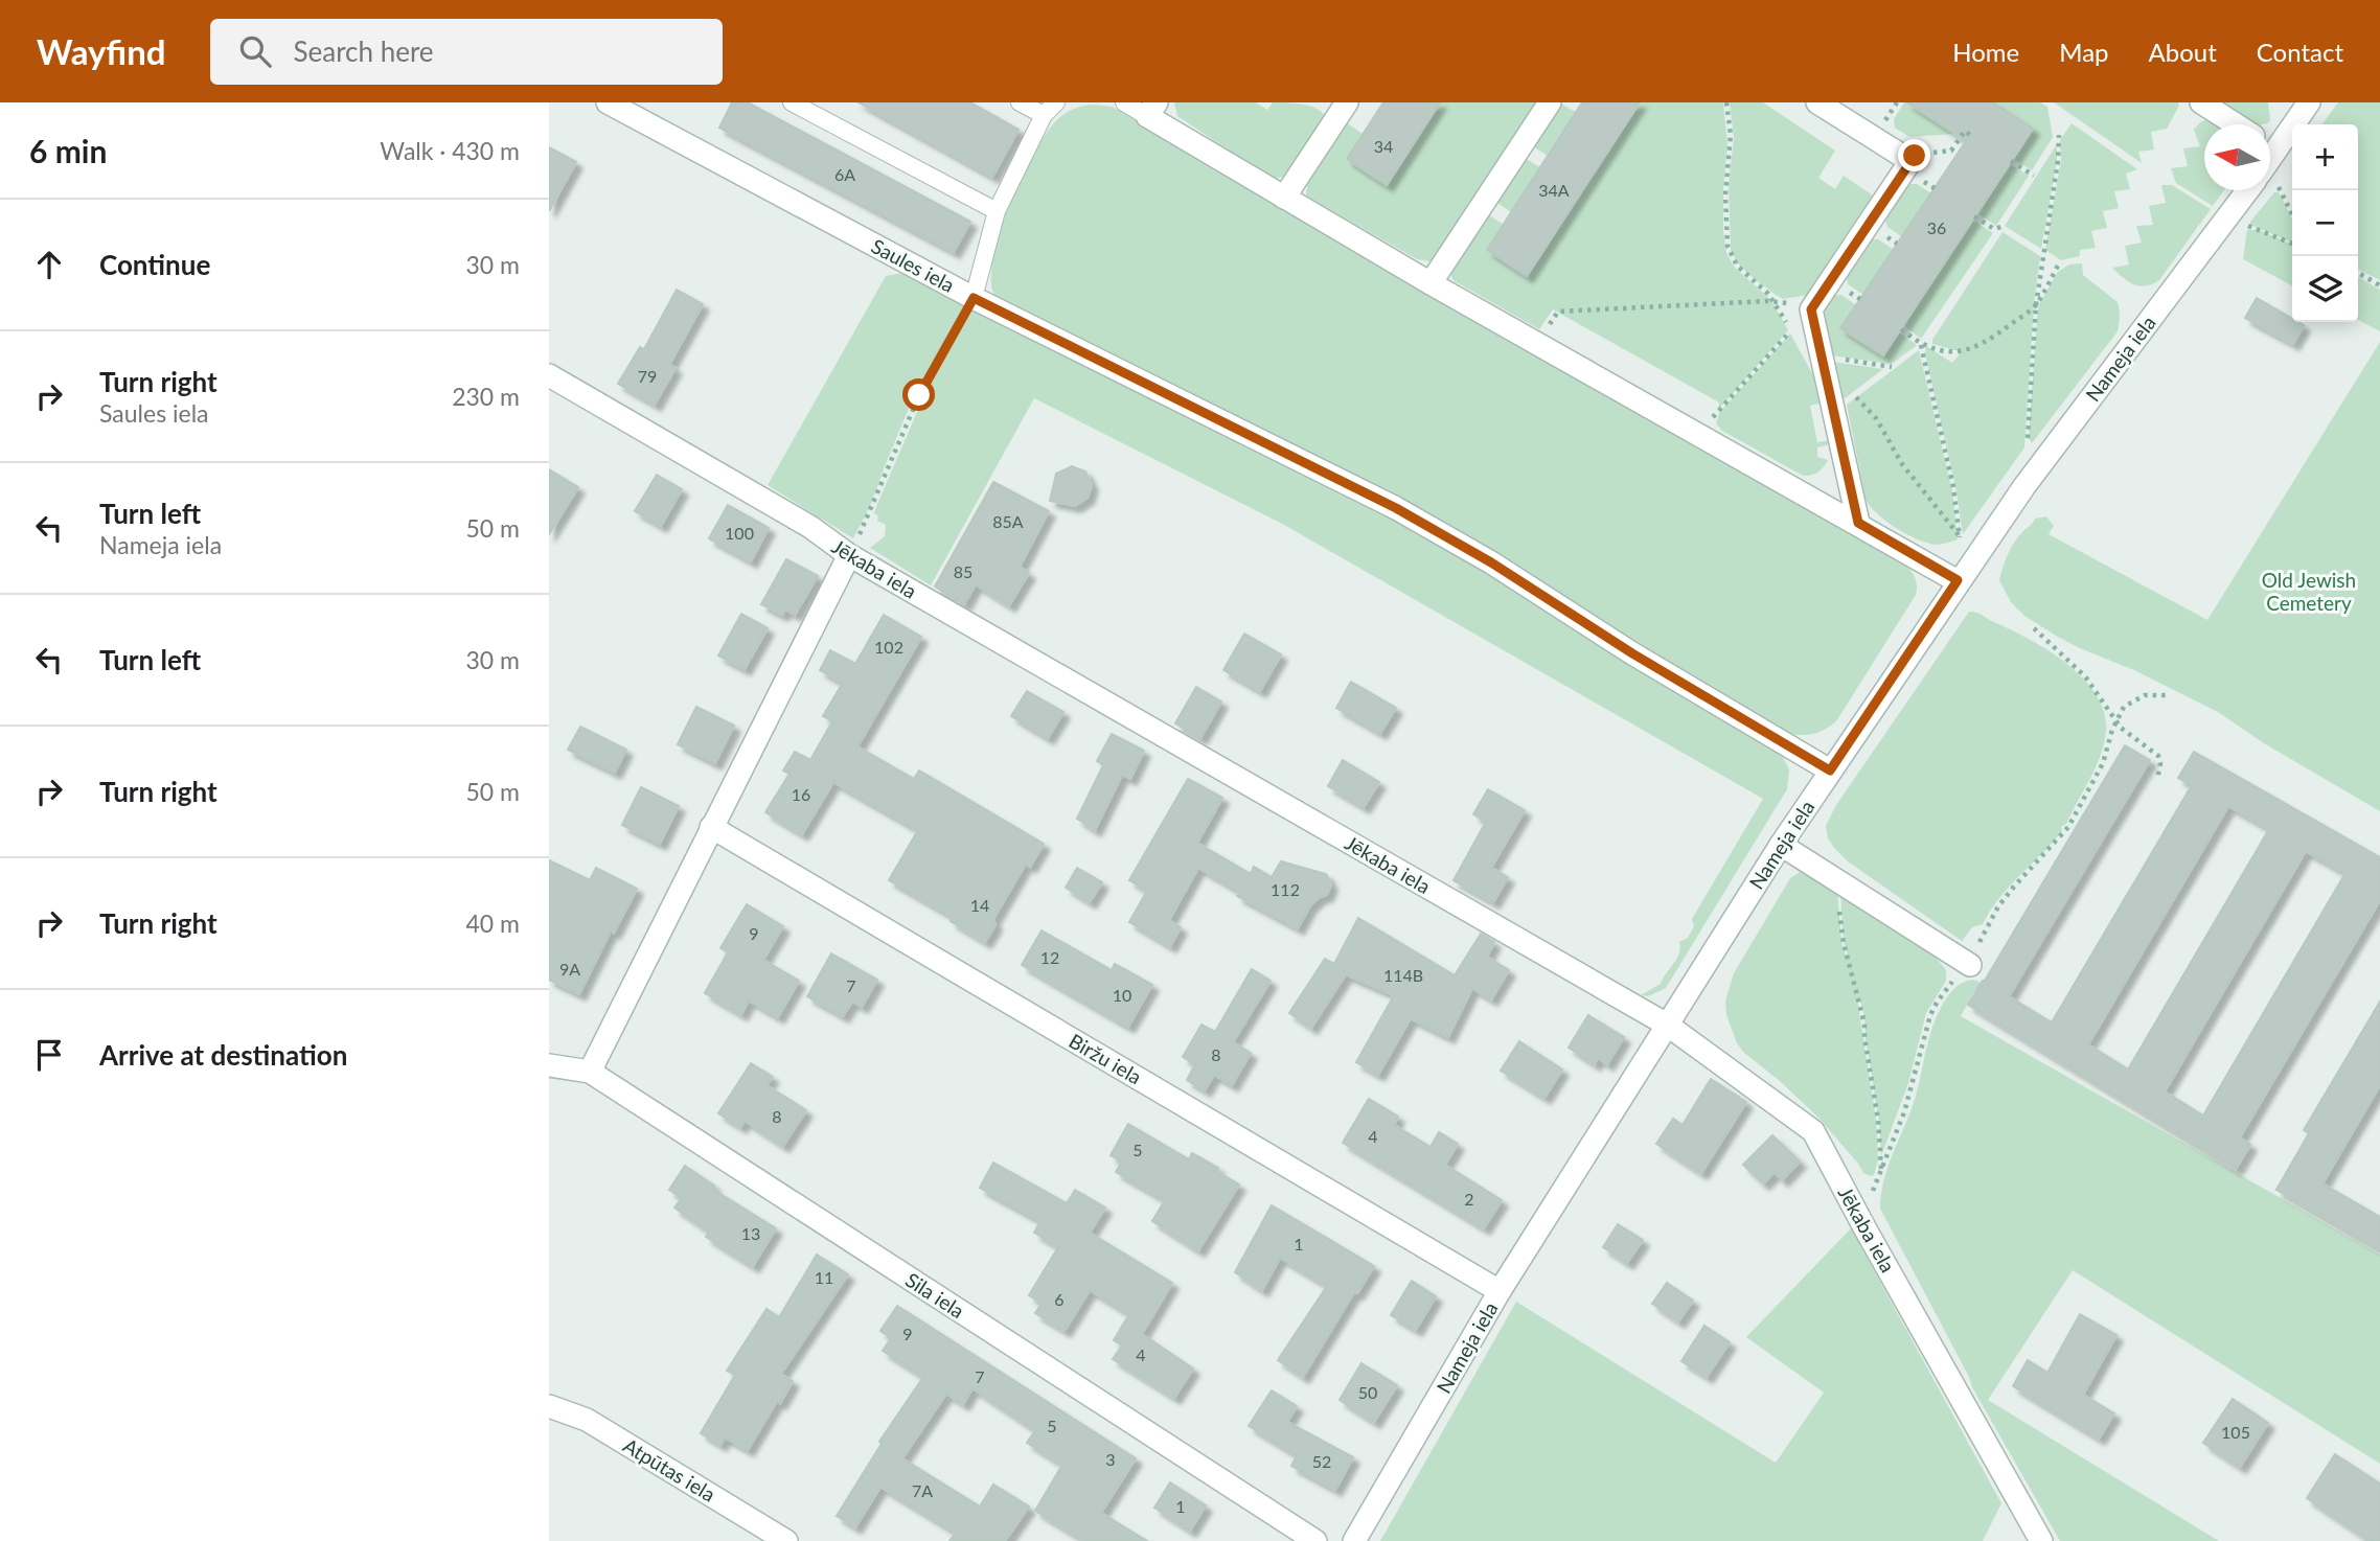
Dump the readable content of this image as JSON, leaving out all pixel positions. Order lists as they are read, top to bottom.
{
  "streets": {
    "street": [
      "Saules iela",
      "Nameja iela",
      "Jēkaba iela",
      "Biržu iela",
      "Sila iela",
      "Atpūtas iela"
    ]
  },
  "crossings": [
    ["Saules iela", "Nameja iela"],
    ["Nameja iela", "Jēkaba iela"],
    ["Nameja iela", "Biržu iela"]
  ],
  "parks": ["Old Jewish Cemetery"],
  "house_numbers": [
    "34",
    "6A",
    "34A",
    "36",
    "79",
    "85A",
    "100",
    "85",
    "102",
    "16",
    "112",
    "14",
    "9",
    "12",
    "9A",
    "114B",
    "7",
    "10",
    "8",
    "8",
    "4",
    "5",
    "2",
    "13",
    "1",
    "11",
    "6",
    "9",
    "4",
    "7",
    "50",
    "5",
    "105",
    "3",
    "52",
    "7A",
    "1"
  ],
  "north": "left",
  "page": {
    "header": "Wayfind",
    "search": "Search here",
    "nav": [
      "Home",
      "Map",
      "About",
      "Contact"
    ],
    "heading": ["6 min", "Walk · 430 m"],
    "map_buttons": ["+", "−"],
    "list": [
      ["Continue", "30 m"],
      ["Turn right", "Saules iela", "230 m"],
      ["Turn left", "Nameja iela", "50 m"],
      ["Turn left", "30 m"],
      ["Turn right", "50 m"],
      ["Turn right", "40 m"],
      "Arrive at destination"
    ]
  }
}
